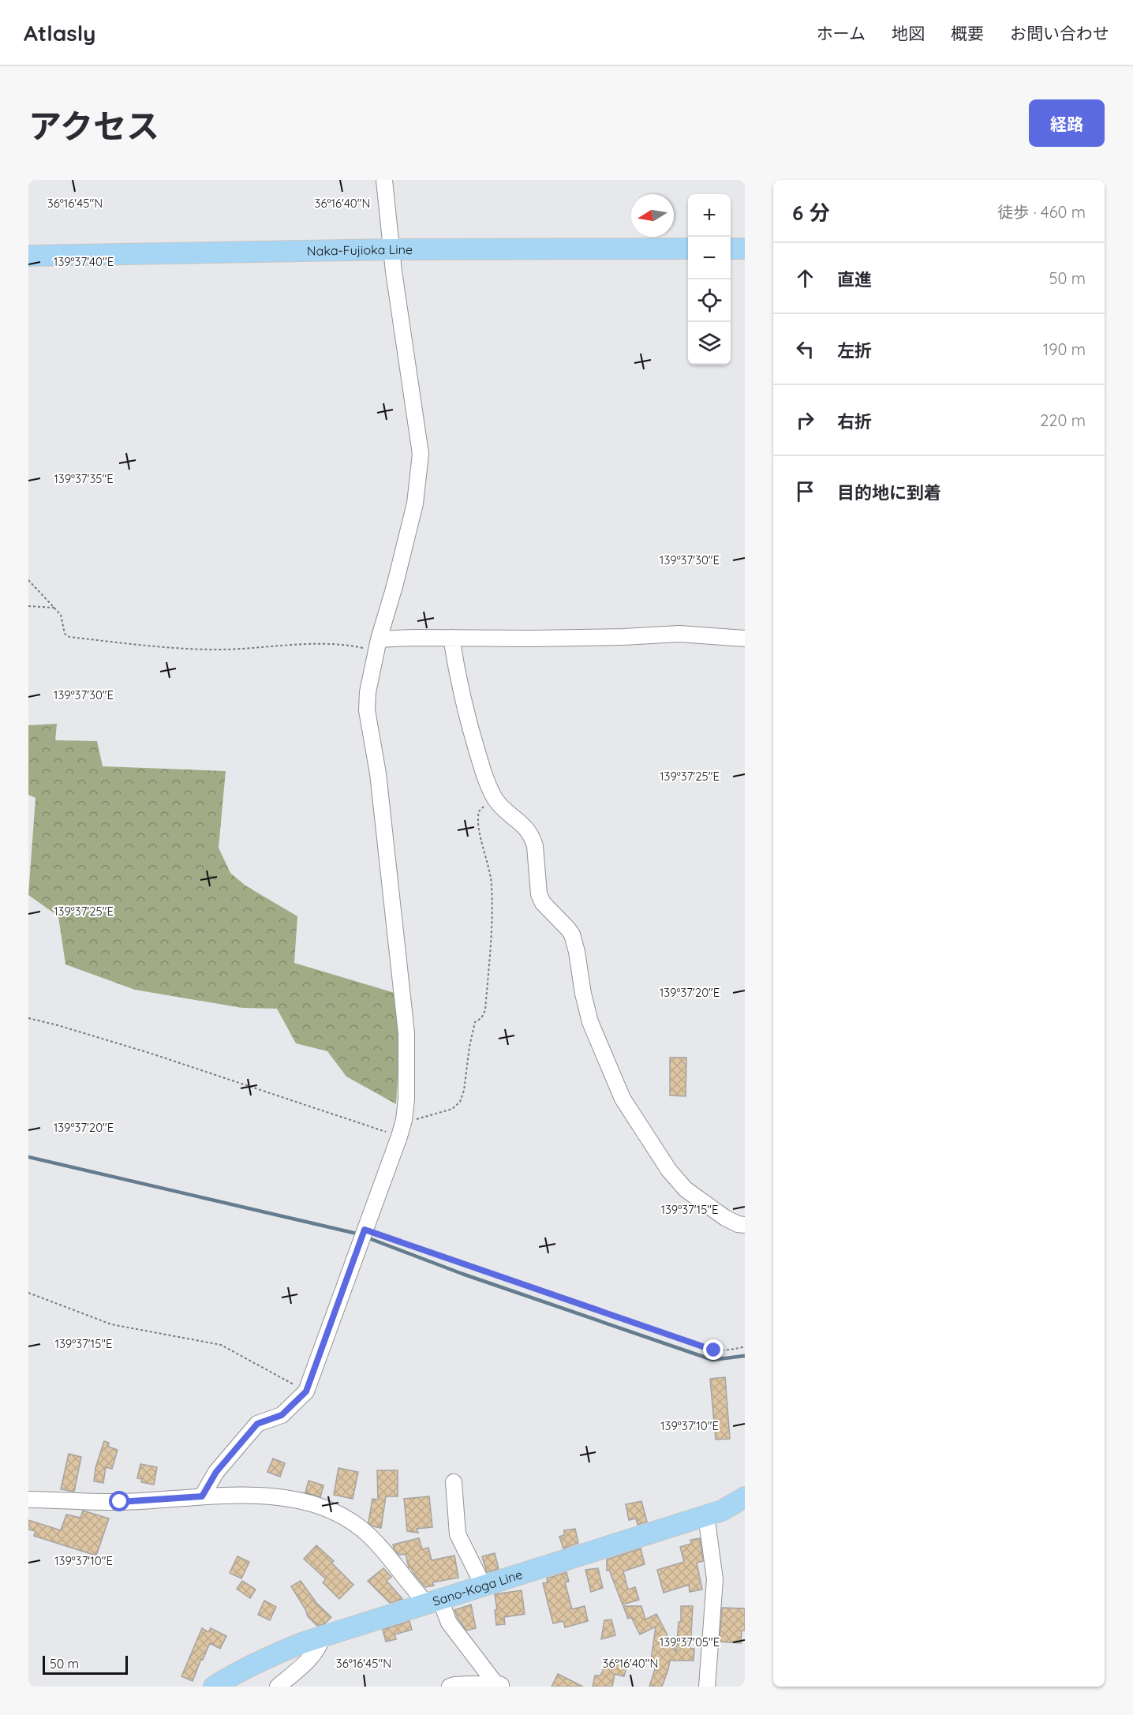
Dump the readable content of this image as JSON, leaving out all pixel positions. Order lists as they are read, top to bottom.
{
  "streets": {
    "main road": ["Naka-Fujioka Line", "Sano-Koga Line"]
  },
  "scale_bar": "50 m",
  "north": "left",
  "page": {
    "header": "Atlasly",
    "nav": [
      "ホーム",
      "地図",
      "概要",
      "お問い合わせ"
    ],
    "title": "アクセス",
    "buttons": "経路",
    "heading": ["6 分", "徒歩 · 460 m"],
    "map_buttons": ["+", "−"],
    "list": [
      ["直進", "50 m"],
      ["左折", "190 m"],
      ["右折", "220 m"],
      "目的地に到着"
    ],
    "scale": "50 m"
  },
  "coordinates": [
    "36°16'45\"N",
    "36°16'40\"N",
    "139°37'40\"E",
    "139°37'35\"E",
    "139°37'30\"E",
    "139°37'25\"E",
    "139°37'20\"E",
    "139°37'15\"E",
    "139°37'10\"E",
    "139°37'05\"E"
  ]
}
